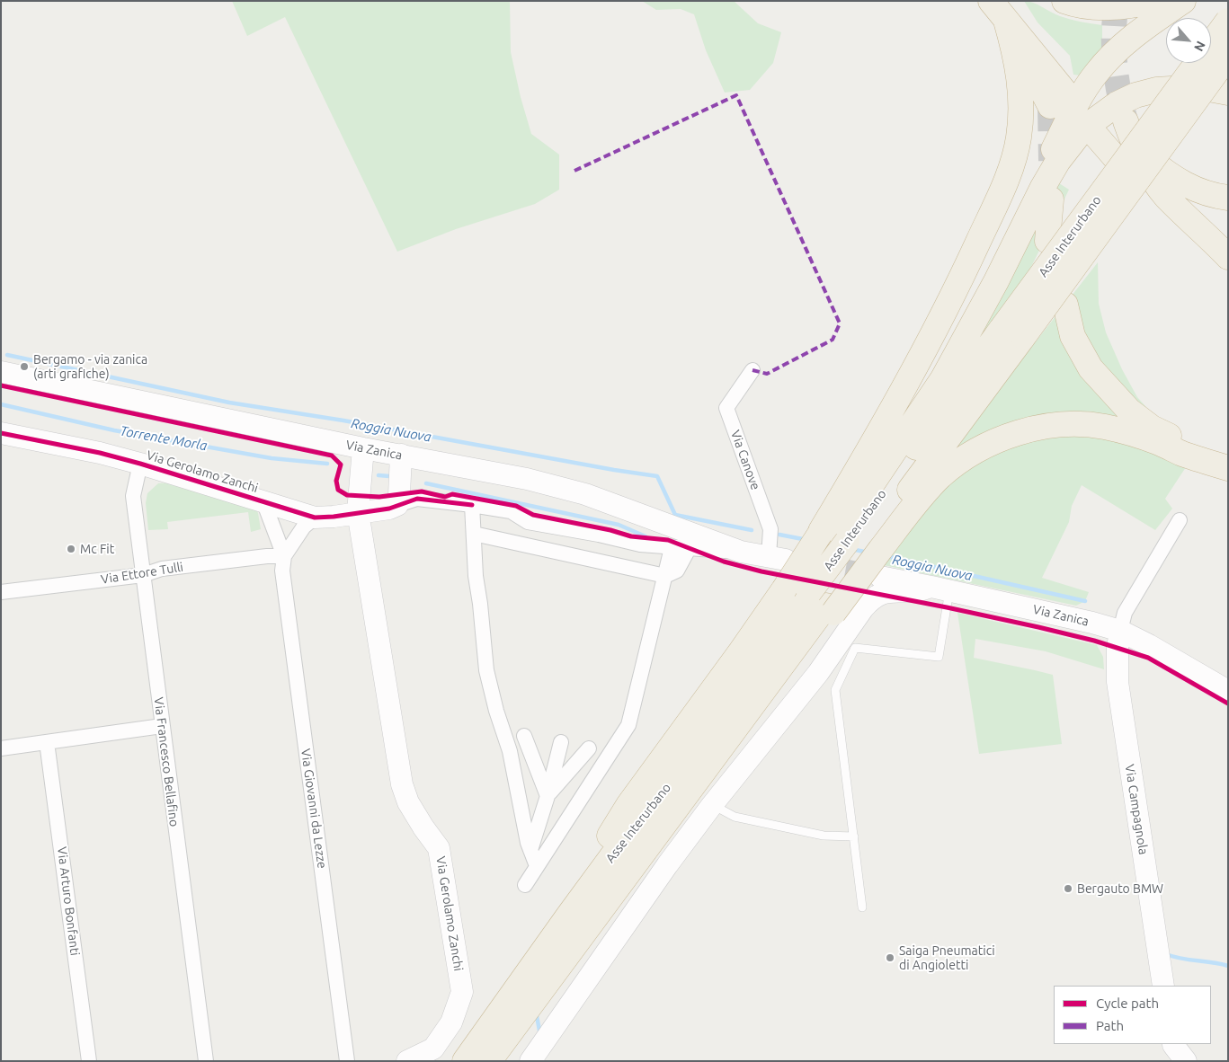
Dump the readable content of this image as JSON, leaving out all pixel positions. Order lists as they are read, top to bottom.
{
  "streets": {
    "highway": ["Asse Interurbano"],
    "main road": ["Via Zanica", "Via Gerolamo Zanchi", "Via Campagnola"],
    "street": [
      "Via Canove",
      "Via Ettore Tulli",
      "Via Francesco Bellafino",
      "Via Giovanni da Lezze",
      "Via Arturo Bonfanti"
    ]
  },
  "crossings": [
    ["Via Zanica", "Via Canove"],
    ["Via Zanica", "Via Gerolamo Zanchi"],
    ["Via Zanica", "Via Campagnola"],
    ["Via Gerolamo Zanchi", "Via Francesco Bellafino"],
    ["Via Gerolamo Zanchi", "Via Giovanni da Lezze"],
    ["Via Ettore Tulli", "Via Francesco Bellafino"],
    ["Via Ettore Tulli", "Via Giovanni da Lezze"]
  ],
  "water": ["Roggia Nuova", "Torrente Morla"],
  "places": [
    "Bergamo - via zanica (arti grafiche)",
    "Mc Fit",
    "Bergauto BMW",
    "Saiga Pneumatici di Angioletti"
  ],
  "legend": ["Cycle path", "Path"],
  "north": "bottom right"
}
